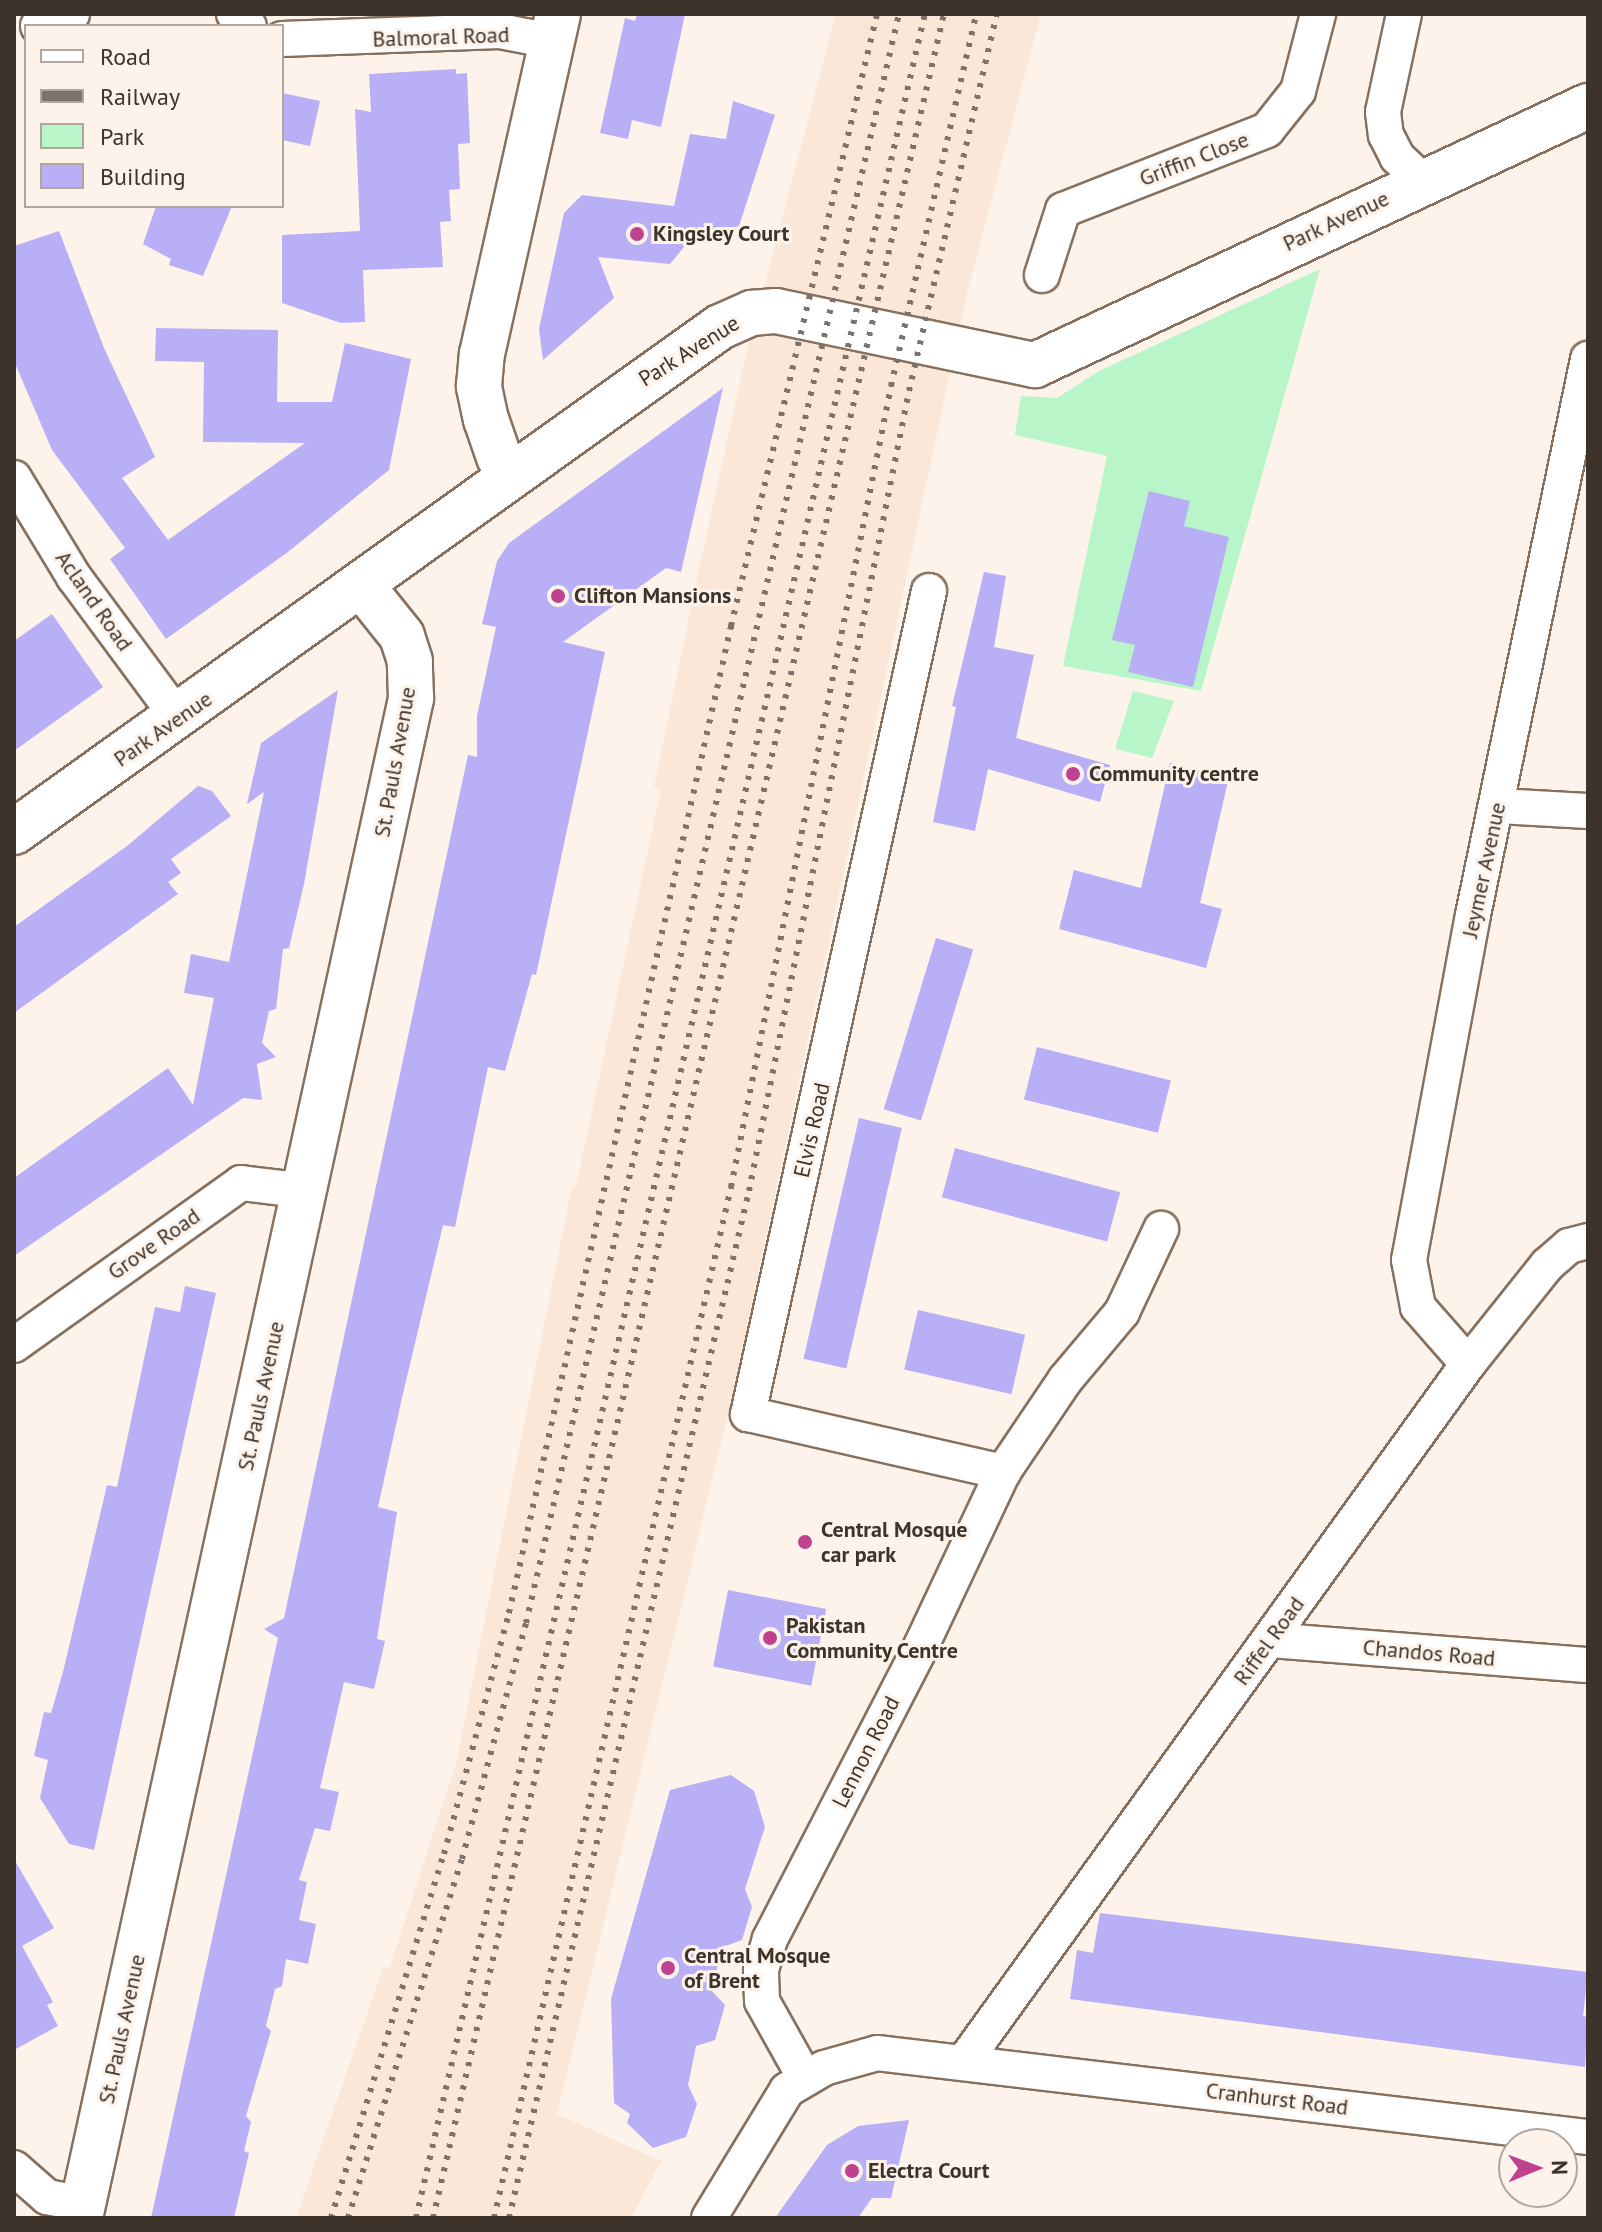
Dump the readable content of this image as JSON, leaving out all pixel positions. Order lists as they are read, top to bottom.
{
  "streets": {
    "street": [
      "Balmoral Road",
      "Griffin Close",
      "Park Avenue",
      "Acland Road",
      "St. Pauls Avenue",
      "Jeymer Avenue",
      "Elvis Road",
      "Grove Road",
      "Riffel Road",
      "Chandos Road",
      "Lennon Road",
      "Cranhurst Road"
    ]
  },
  "crossings": [
    ["Park Avenue", "Acland Road"],
    ["Park Avenue", "St. Pauls Avenue"],
    ["St. Pauls Avenue", "Grove Road"],
    ["Jeymer Avenue", "Riffel Road"],
    ["Elvis Road", "Lennon Road"],
    ["Riffel Road", "Chandos Road"],
    ["Riffel Road", "Cranhurst Road"],
    ["Lennon Road", "Cranhurst Road"]
  ],
  "places": [
    "Kingsley Court",
    "Clifton Mansions",
    "Community centre",
    "Central Mosque car park",
    "Pakistan Community Centre",
    "Central Mosque of Brent",
    "Electra Court"
  ],
  "legend": [
    "Road",
    "Railway",
    "Park",
    "Building"
  ],
  "north": "right"
}
